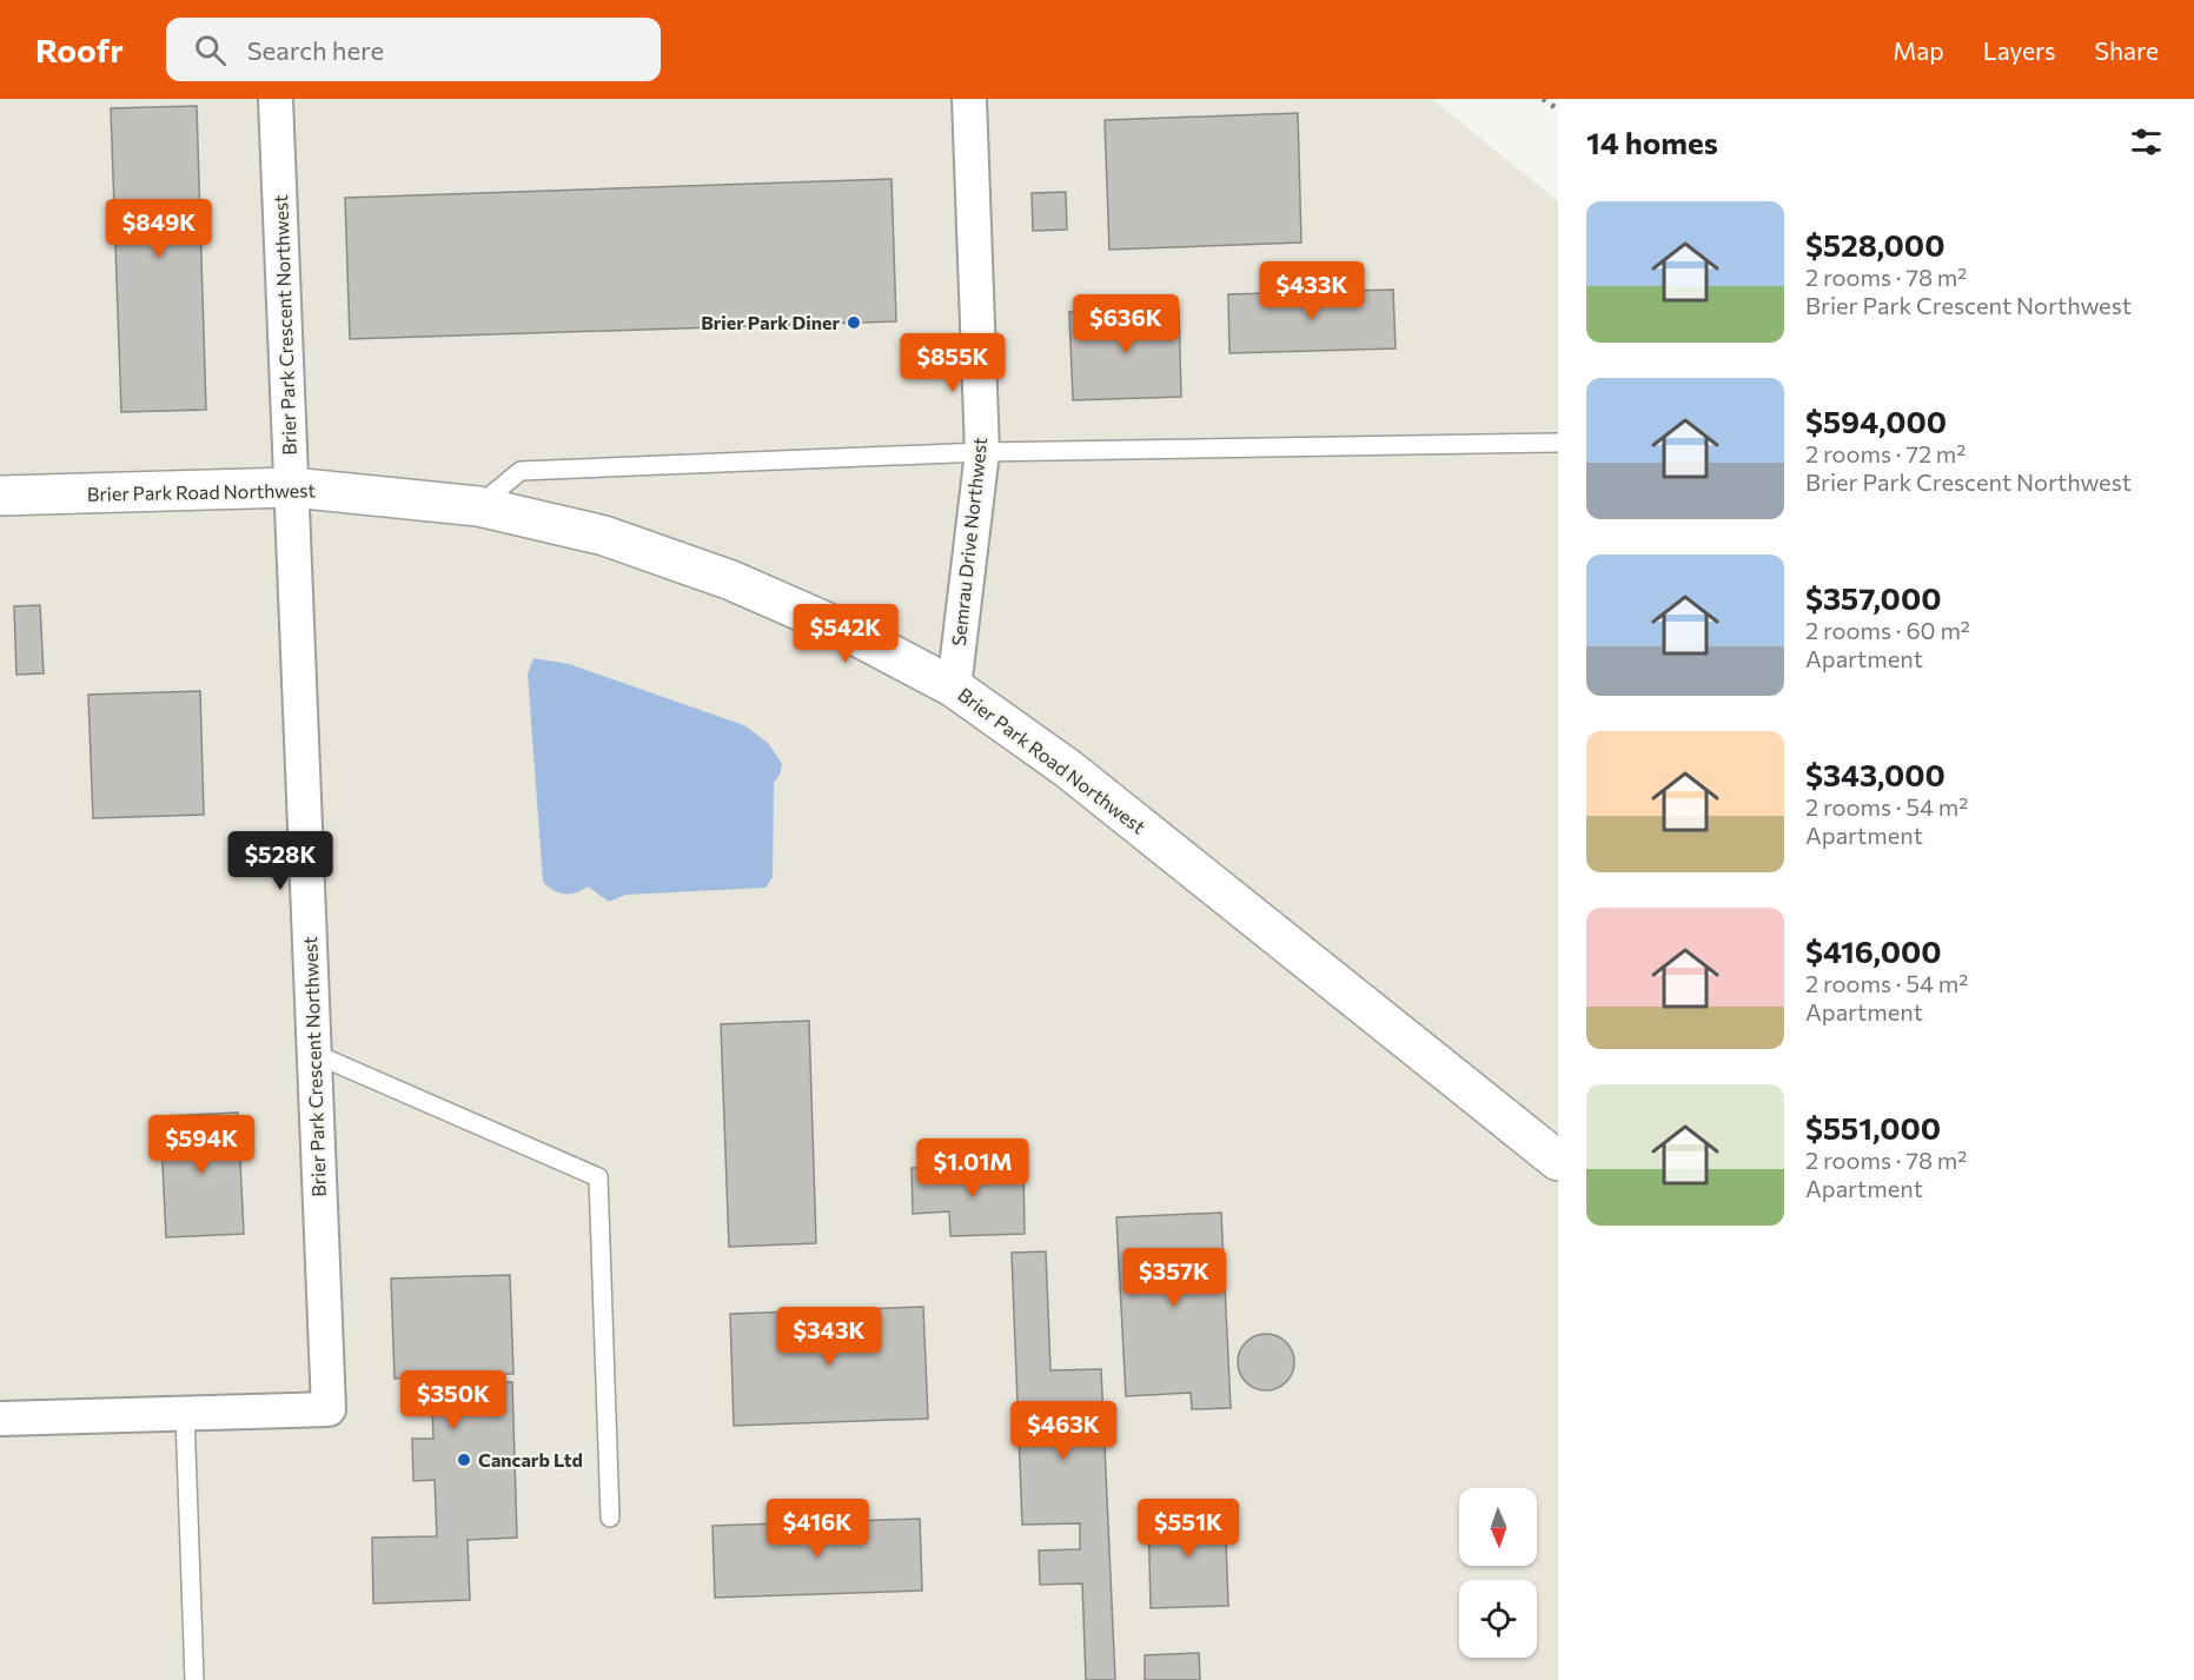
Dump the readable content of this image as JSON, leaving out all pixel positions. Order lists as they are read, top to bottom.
{
  "streets": {
    "street": ["Brier Park Crescent Northwest", "Brier Park Road Northwest", "Semrau Drive Northwest"]
  },
  "crossings": [
    ["Brier Park Crescent Northwest", "Brier Park Road Northwest"],
    ["Brier Park Road Northwest", "Semrau Drive Northwest"]
  ],
  "places": ["Brier Park Diner", "Cancarb Ltd"],
  "north": "bottom",
  "page": {
    "header": "Roofr",
    "search": "Search here",
    "nav": ["Map", "Layers", "Share"],
    "heading": "14 homes",
    "list": [
      {
        "name": "$528,000",
        "note": "2 rooms · 78 m² · Brier Park Crescent Northwest"
      },
      {
        "name": "$594,000",
        "note": "2 rooms · 72 m² · Brier Park Crescent Northwest"
      },
      {
        "name": "$357,000",
        "note": "2 rooms · 60 m² · Apartment"
      },
      {
        "name": "$343,000",
        "note": "2 rooms · 54 m² · Apartment"
      },
      {
        "name": "$416,000",
        "note": "2 rooms · 54 m² · Apartment"
      },
      {
        "name": "$551,000",
        "note": "2 rooms · 78 m² · Apartment"
      }
    ],
    "price": [
      "$849K",
      "$433K",
      "$636K",
      "$855K",
      "$542K",
      "$528K",
      "$594K",
      "$1.01M",
      "$357K",
      "$343K",
      "$350K",
      "$463K",
      "$416K",
      "$551K"
    ]
  }
}
